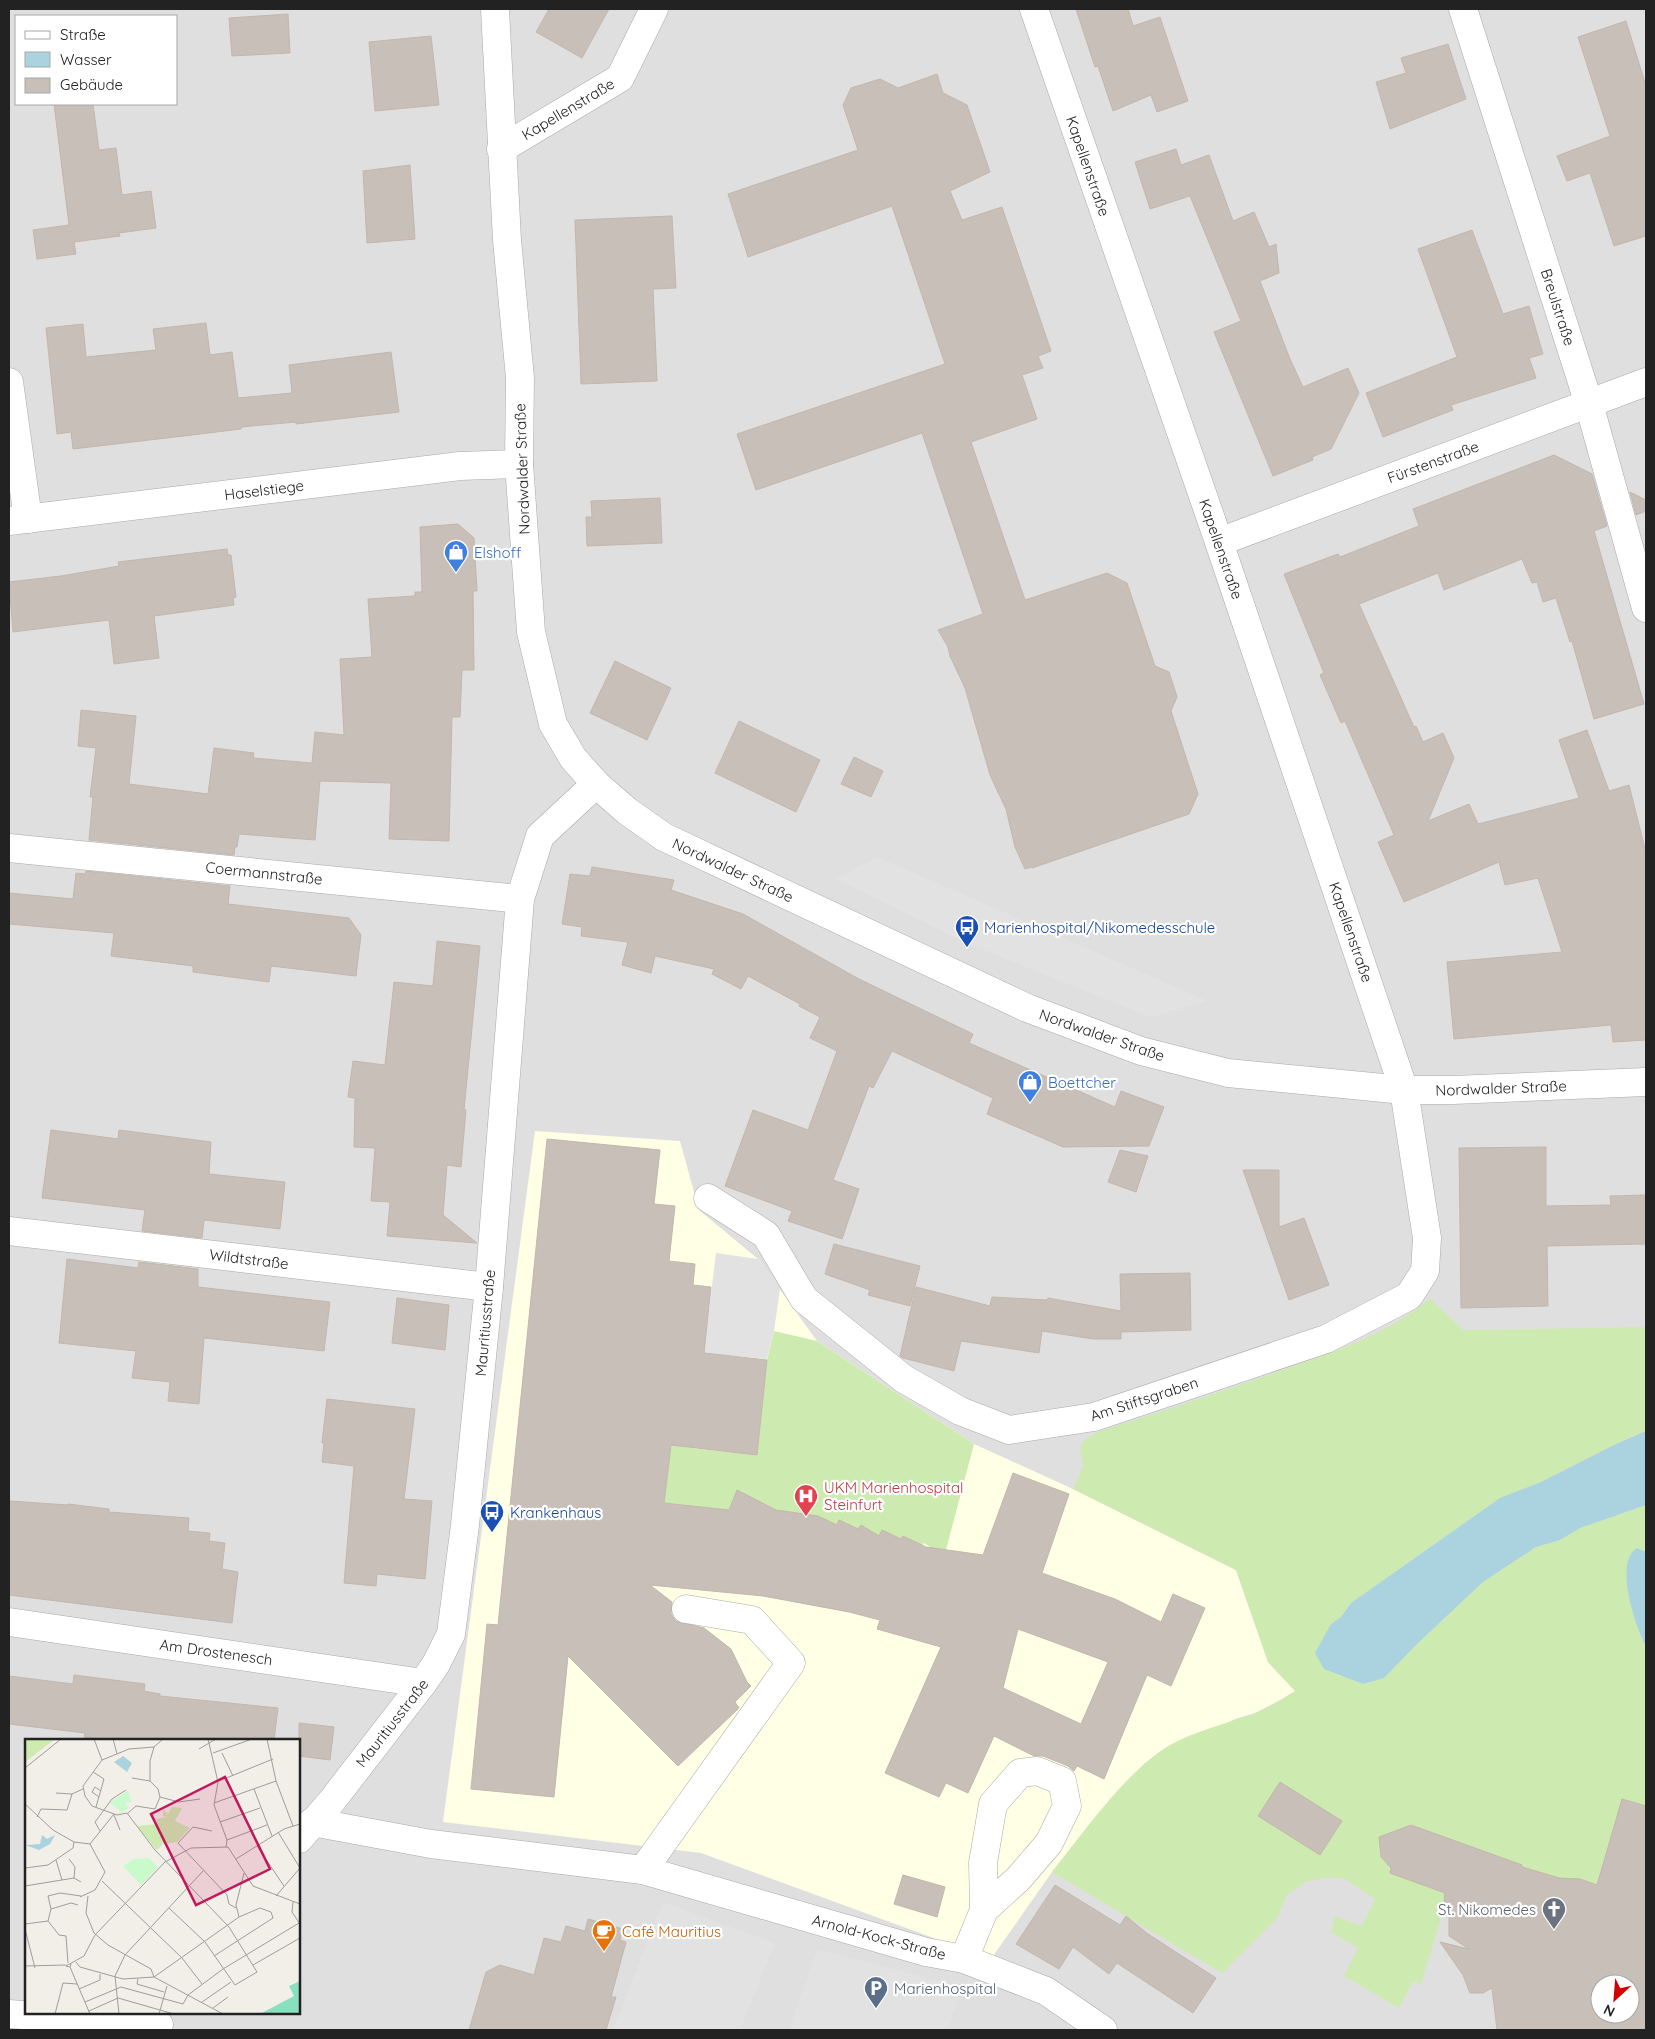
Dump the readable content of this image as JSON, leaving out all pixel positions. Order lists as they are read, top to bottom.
{
  "streets": {
    "street": [
      "Kapellenstraße",
      "Breulstraße",
      "Fürstenstraße",
      "Nordwalder Straße",
      "Haselstiege",
      "Coermannstraße",
      "Wildtstraße",
      "Mauritiusstraße",
      "Am Stiftsgraben",
      "Am Drostenesch",
      "Arnold-Kock-Straße"
    ]
  },
  "crossings": [
    ["Kapellenstraße", "Fürstenstraße"],
    ["Kapellenstraße", "Nordwalder Straße"],
    ["Kapellenstraße", "Am Stiftsgraben"],
    ["Breulstraße", "Fürstenstraße"],
    ["Nordwalder Straße", "Haselstiege"],
    ["Nordwalder Straße", "Mauritiusstraße"],
    ["Nordwalder Straße", "Am Stiftsgraben"],
    ["Coermannstraße", "Mauritiusstraße"],
    ["Wildtstraße", "Mauritiusstraße"],
    ["Mauritiusstraße", "Am Drostenesch"],
    ["Mauritiusstraße", "Arnold-Kock-Straße"]
  ],
  "places": {
    "shop": ["Elshoff", "Boettcher"],
    "bus stop": ["Marienhospital/Nikomedesschule", "Krankenhaus"],
    "hospital": ["UKM Marienhospital Steinfurt"],
    "church": ["St. Nikomedes"],
    "cafe": ["Café Mauritius"],
    "parking": ["Marienhospital"]
  },
  "legend": ["Straße", "Wasser", "Gebäude"],
  "north": "bottom left"
}
